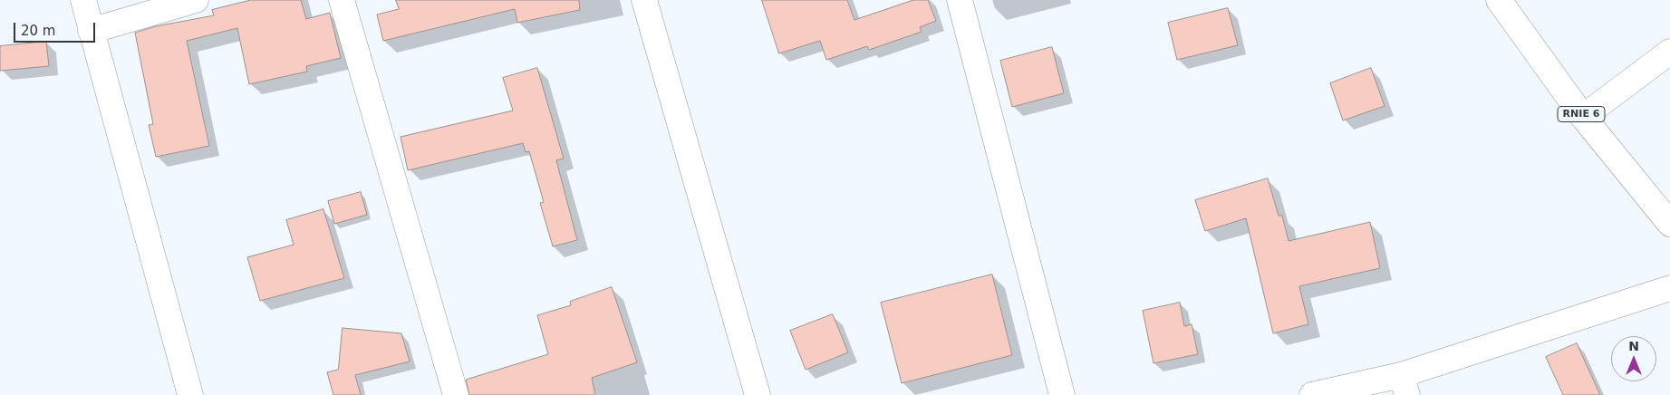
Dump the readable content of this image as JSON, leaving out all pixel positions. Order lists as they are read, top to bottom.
{
  "streets": {
    "street": ["RNIE 6"]
  },
  "scale_bar": "20 m",
  "north": "top"
}
